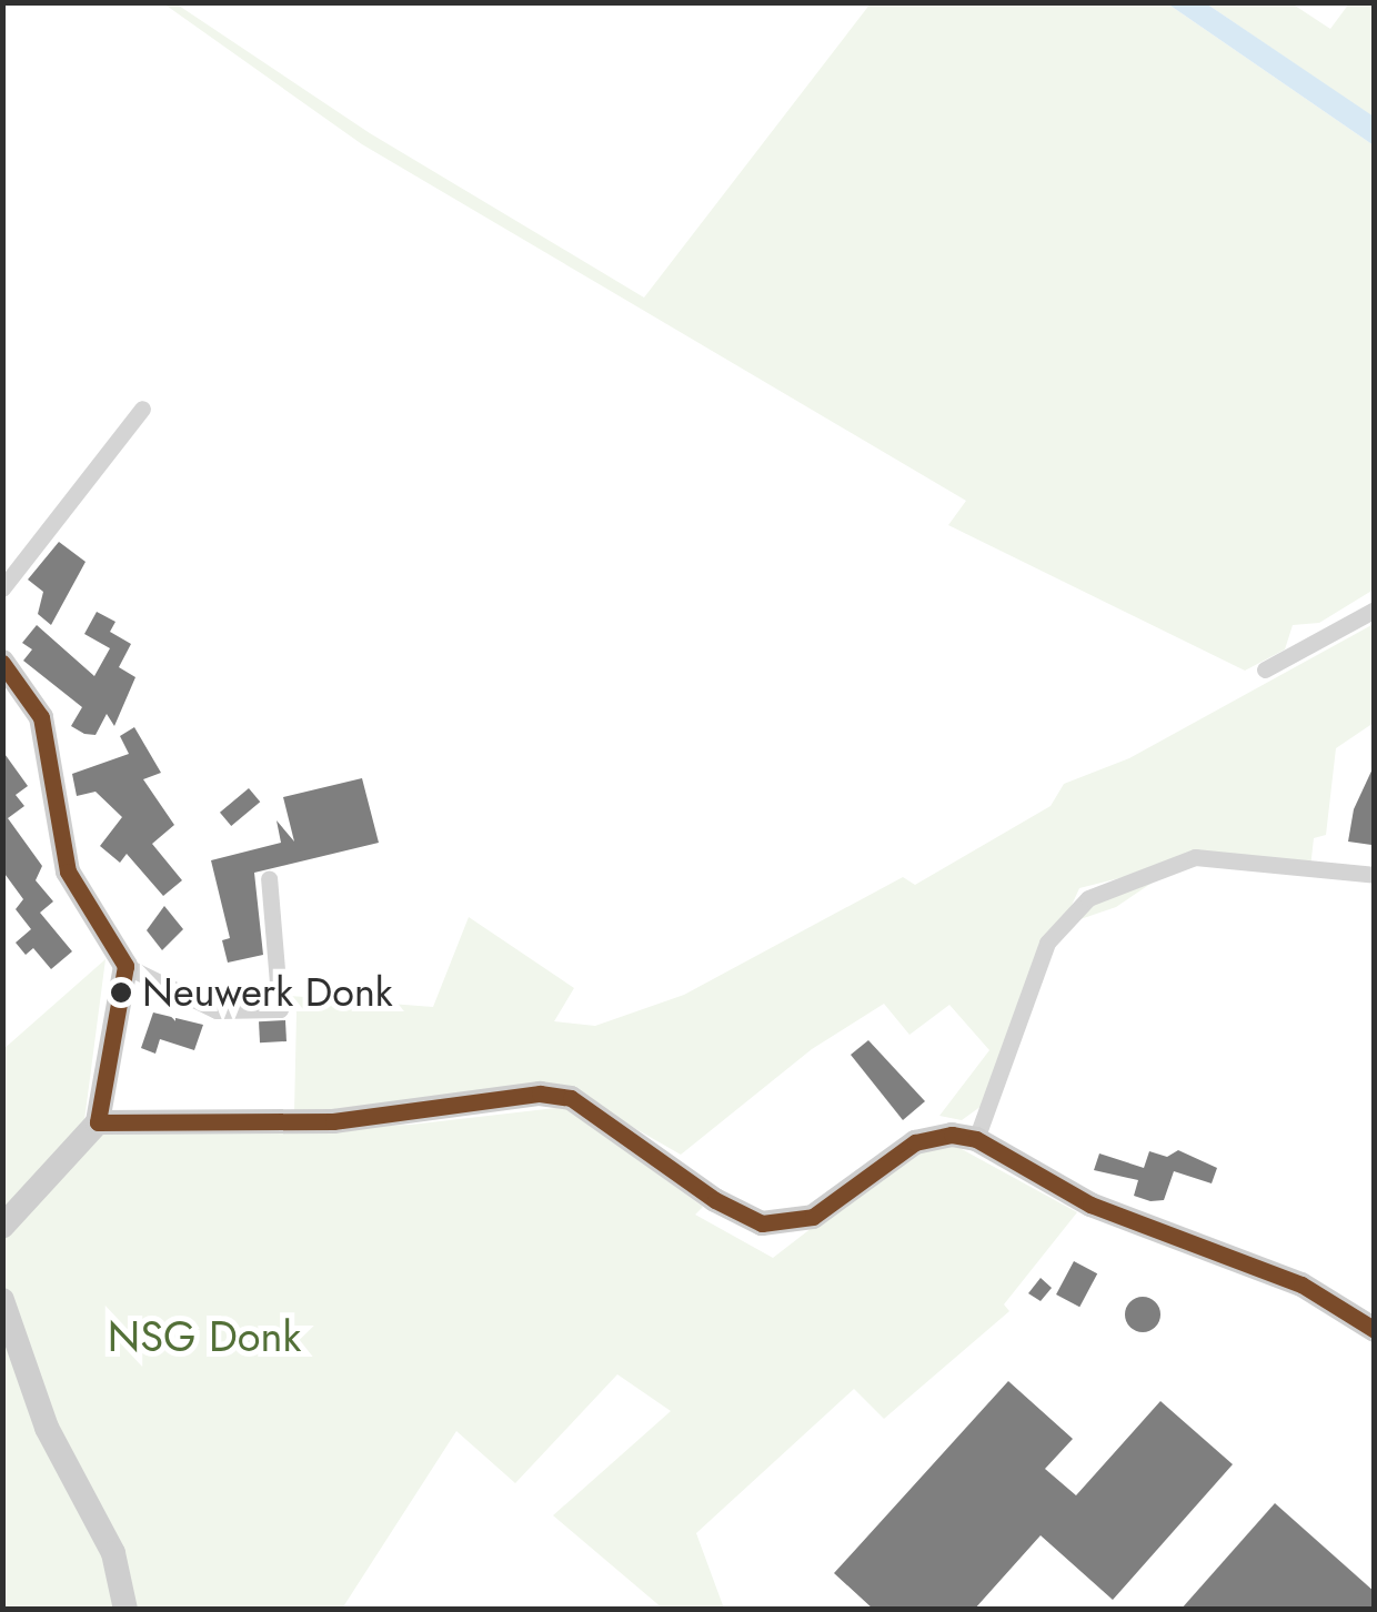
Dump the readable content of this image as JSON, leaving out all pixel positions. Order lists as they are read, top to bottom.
{
  "parks": ["NSG Donk"],
  "places": ["Neuwerk Donk"]
}
